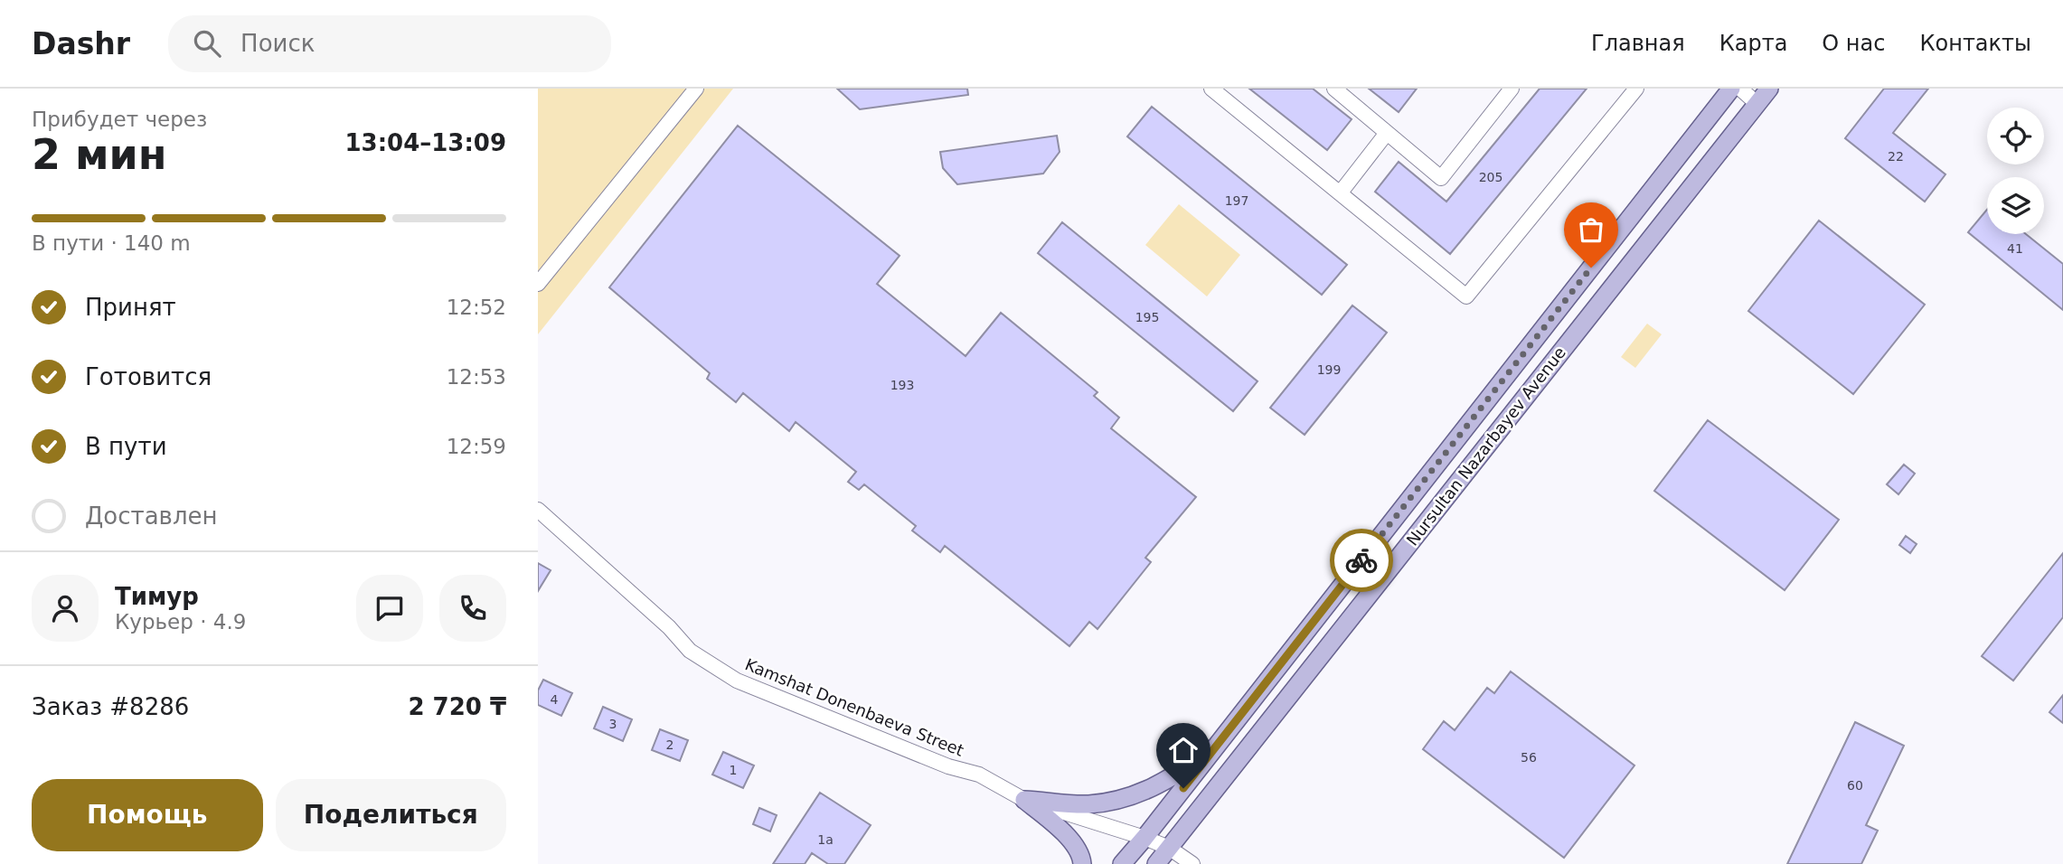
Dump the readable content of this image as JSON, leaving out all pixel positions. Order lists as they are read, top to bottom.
{
  "streets": {
    "main road": ["Nursultan Nazarbayev Avenue"],
    "street": ["Kamshat Donenbaeva Street"]
  },
  "crossings": [
    ["Nursultan Nazarbayev Avenue", "Kamshat Donenbaeva Street"]
  ],
  "house_numbers": [
    "22",
    "205",
    "197",
    "41",
    "195",
    "199",
    "193",
    "4",
    "3",
    "2",
    "56",
    "1",
    "60",
    "1а"
  ],
  "page": {
    "header": "Dashr",
    "search": "Поиск",
    "nav": [
      "Главная",
      "Карта",
      "О нас",
      "Контакты"
    ],
    "heading": ["2 мин", "Прибудет через", "13:04–13:09"],
    "panel": [
      "Тимур",
      "Курьер · 4.9",
      "Заказ #8286",
      "2 720 ₸"
    ],
    "bar": "В пути · 140 m",
    "list": [
      ["Принят", "12:52"],
      ["Готовится", "12:53"],
      ["В пути", "12:59"],
      "Доставлен"
    ],
    "buttons": ["Помощь", "Поделиться"]
  }
}
